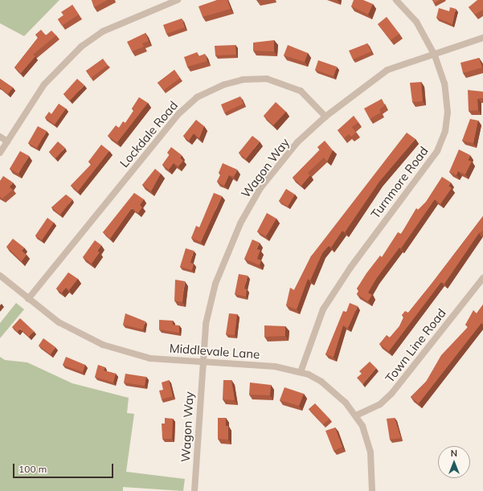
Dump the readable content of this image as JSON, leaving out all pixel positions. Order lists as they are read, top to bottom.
{
  "streets": {
    "street": [
      "Lockdale Road",
      "Wagon Way",
      "Turnmore Road",
      "Town Line Road",
      "Middlevale Lane"
    ]
  },
  "crossings": [
    ["Lockdale Road", "Wagon Way"],
    ["Lockdale Road", "Middlevale Lane"],
    ["Wagon Way", "Turnmore Road"],
    ["Wagon Way", "Middlevale Lane"],
    ["Turnmore Road", "Middlevale Lane"],
    ["Town Line Road", "Middlevale Lane"]
  ],
  "scale_bar": "100 m",
  "north": "top"
}
